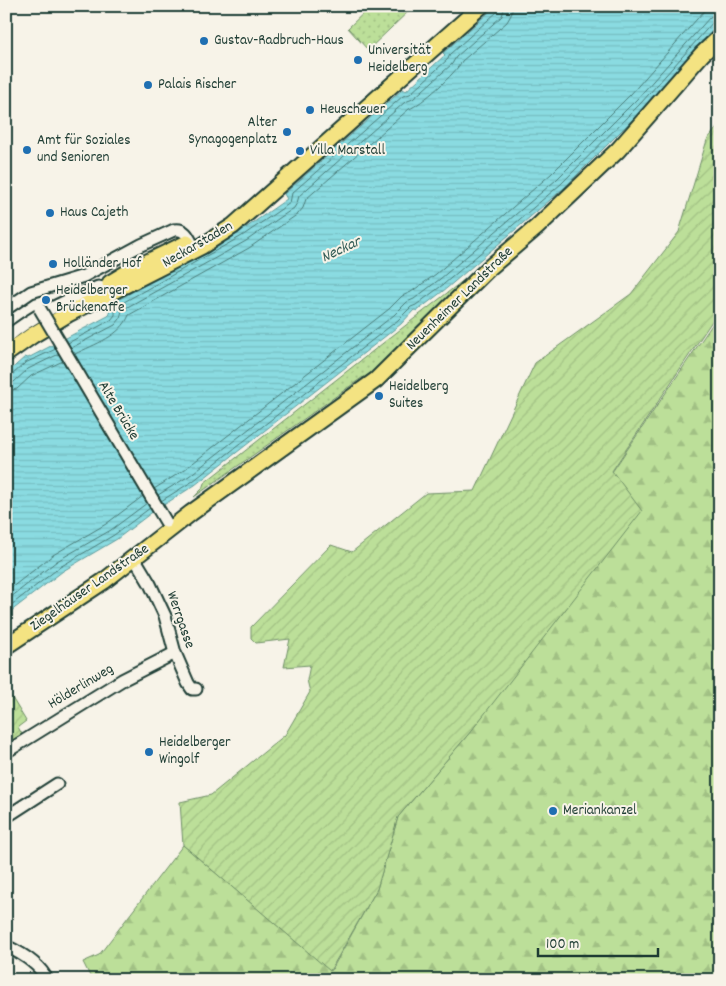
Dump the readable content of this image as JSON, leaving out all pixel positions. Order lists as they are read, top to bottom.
{
  "streets": {
    "main road": ["Neckarstaden", "Neuenheimer Landstraße", "Ziegelhäuser Landstraße"],
    "street": ["Alte Brücke", "Werrgasse", "Hölderlinweg"]
  },
  "crossings": [
    ["Neuenheimer Landstraße", "Alte Brücke"],
    ["Neuenheimer Landstraße", "Ziegelhäuser Landstraße"],
    ["Alte Brücke", "Ziegelhäuser Landstraße"],
    ["Ziegelhäuser Landstraße", "Werrgasse"],
    ["Werrgasse", "Hölderlinweg"]
  ],
  "water": ["Neckar"],
  "places": [
    "Gustav-Radbruch-Haus",
    "Universität Heidelberg",
    "Palais Rischer",
    "Heuscheuer",
    "Alter Synagogenplatz",
    "Amt für Soziales und Senioren",
    "Villa Marstall",
    "Haus Cajeth",
    "Holländer Hof",
    "Heidelberger Brückenaffe",
    "Heidelberg Suites",
    "Heidelberger Wingolf",
    "Meriankanzel"
  ],
  "scale_bar": "100 m"
}
